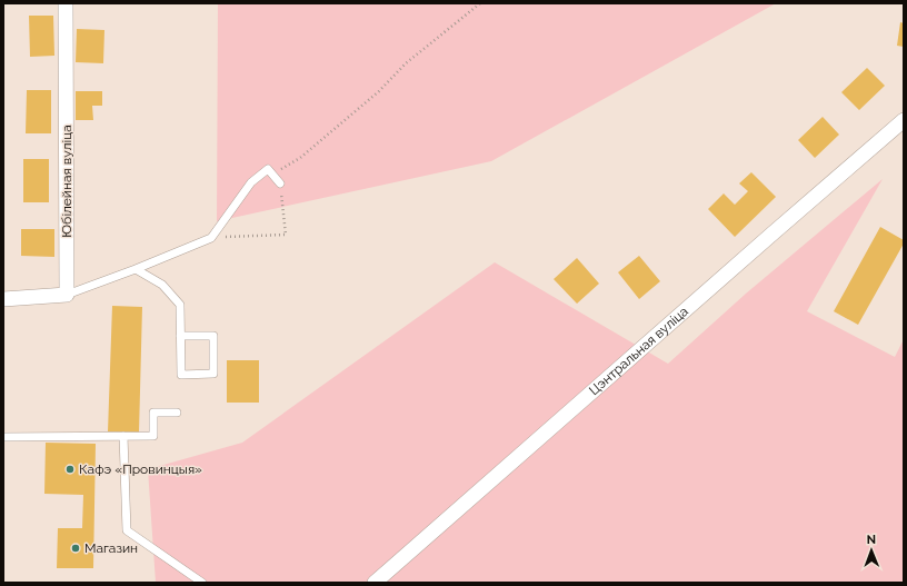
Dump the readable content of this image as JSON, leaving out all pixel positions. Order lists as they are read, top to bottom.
{
  "streets": {
    "street": ["Юбілейная вуліца", "Цэнтральная вуліца"]
  },
  "places": ["Кафэ «Провинцыя»", "Магазин"],
  "north": "top"
}
